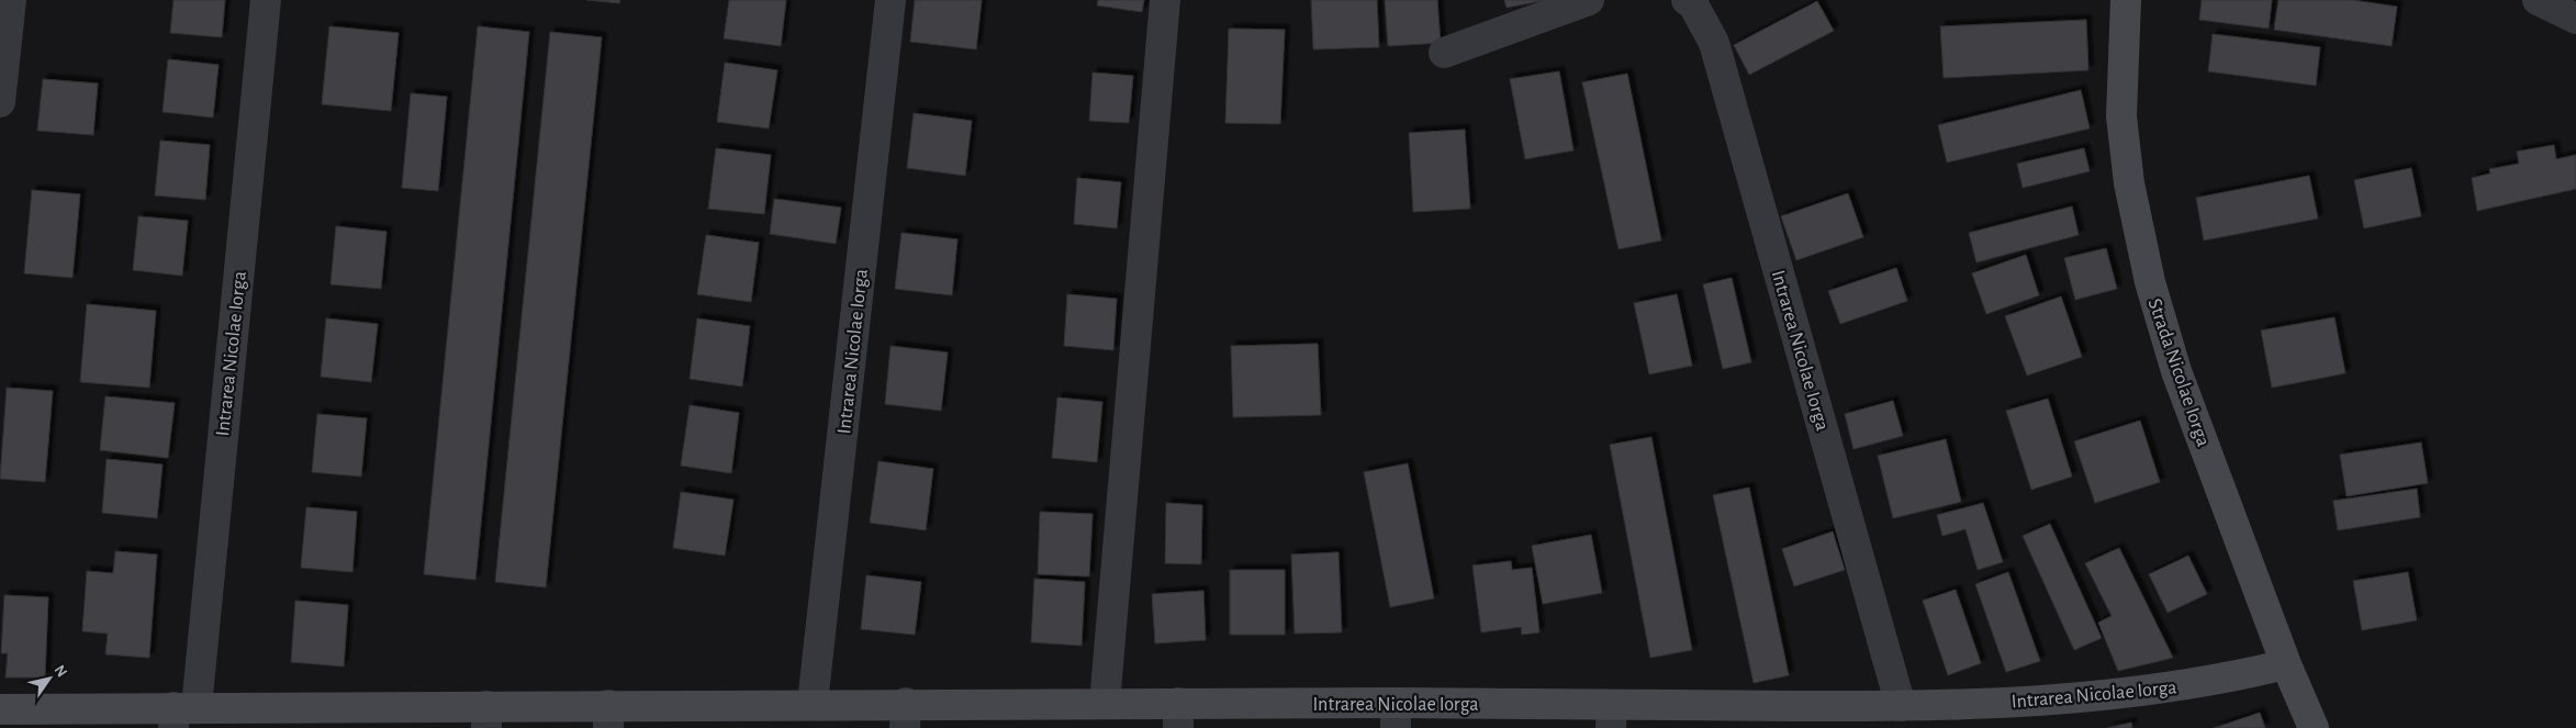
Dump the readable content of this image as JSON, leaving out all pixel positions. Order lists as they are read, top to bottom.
{
  "streets": {
    "street": ["Intrarea Nicolae Iorga", "Strada Nicolae Iorga"]
  },
  "crossings": [
    ["Intrarea Nicolae Iorga", "Strada Nicolae Iorga"]
  ],
  "north": "top right"
}
